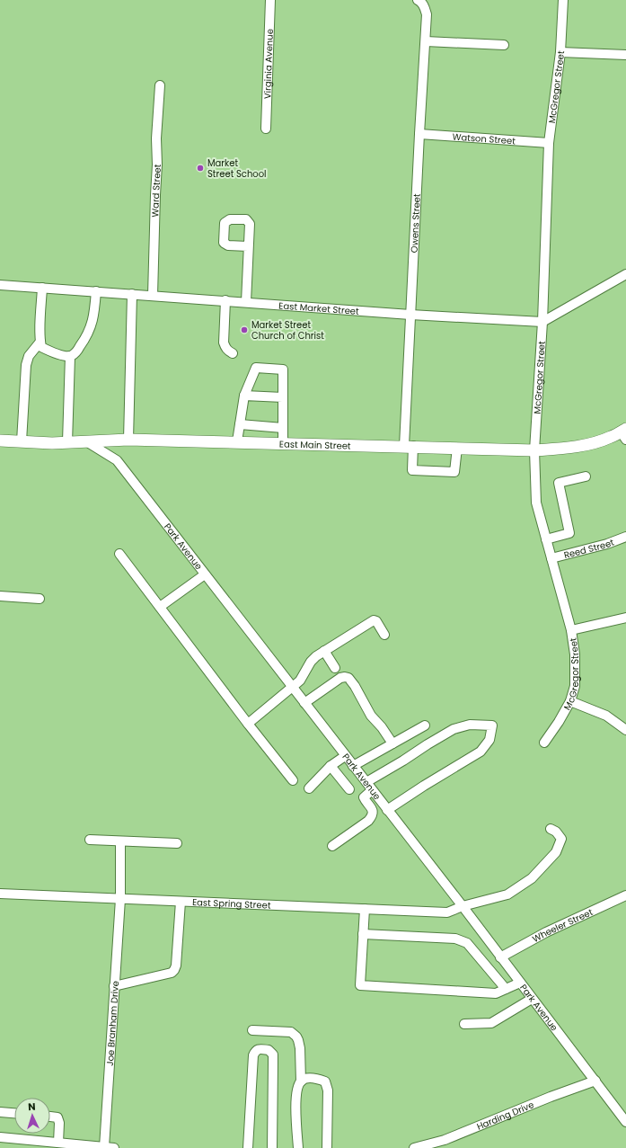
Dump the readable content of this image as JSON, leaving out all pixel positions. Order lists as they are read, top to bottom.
{
  "streets": {
    "main road": ["East Main Street"],
    "street": [
      "Virginia Avenue",
      "McGregor Street",
      "Watson Street",
      "Ward Street",
      "Owens Street",
      "East Market Street",
      "Park Avenue",
      "Reed Street",
      "East Spring Street",
      "Wheeler Street",
      "Joe Branham Drive",
      "Harding Drive"
    ]
  },
  "crossings": [
    ["McGregor Street", "Watson Street"],
    ["McGregor Street", "East Market Street"],
    ["McGregor Street", "East Main Street"],
    ["McGregor Street", "Reed Street"],
    ["Watson Street", "Owens Street"],
    ["Ward Street", "East Market Street"],
    ["Owens Street", "East Market Street"],
    ["Owens Street", "East Main Street"],
    ["East Main Street", "Park Avenue"],
    ["Park Avenue", "East Spring Street"],
    ["Park Avenue", "Wheeler Street"],
    ["Park Avenue", "Harding Drive"],
    ["East Spring Street", "Joe Branham Drive"]
  ],
  "places": ["Market Street School", "Market Street Church of Christ"],
  "north": "top"
}
